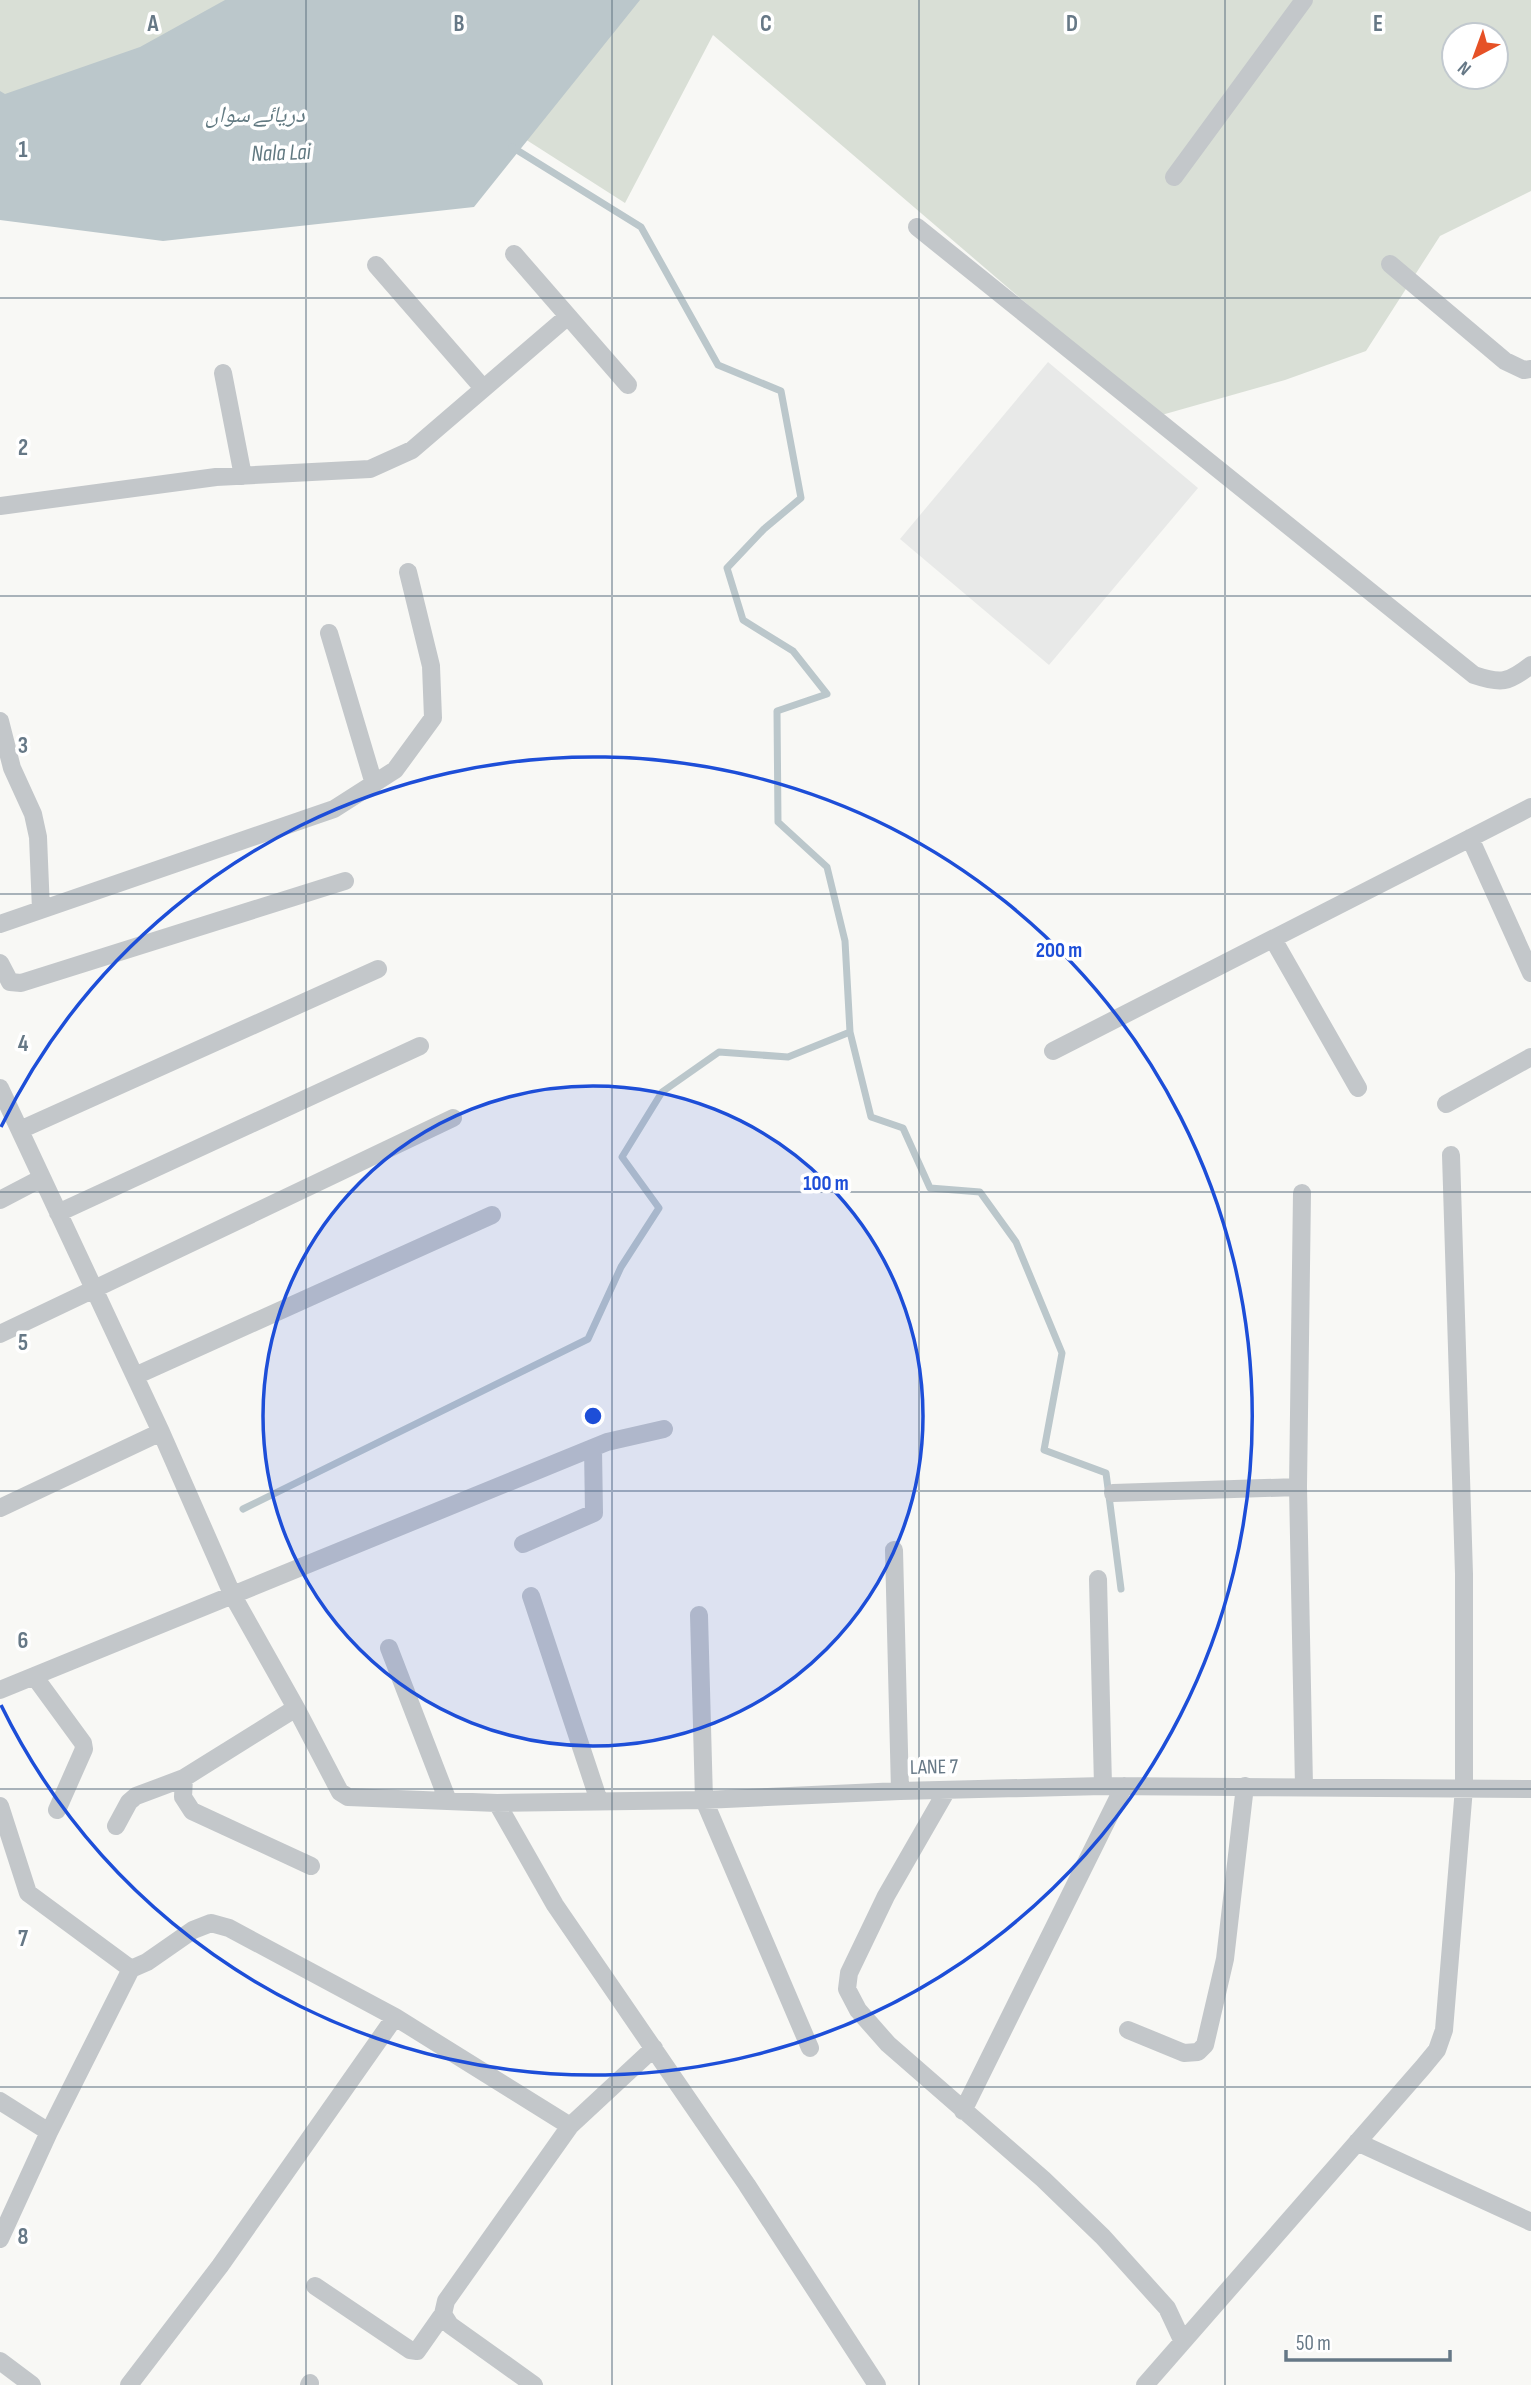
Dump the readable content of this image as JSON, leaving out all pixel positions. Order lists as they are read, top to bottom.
{
  "streets": {
    "street": ["LANE 7"]
  },
  "water": ["دریائے سواں", "Nala Lai"],
  "scale_bar": "50 m",
  "north": "bottom left",
  "grid": {
    "columns": [
      "A",
      "B",
      "C",
      "D",
      "E"
    ],
    "rows": [
      "1",
      "2",
      "3",
      "4",
      "5",
      "6",
      "7",
      "8"
    ]
  },
  "rings": ["200 m", "100 m"]
}
